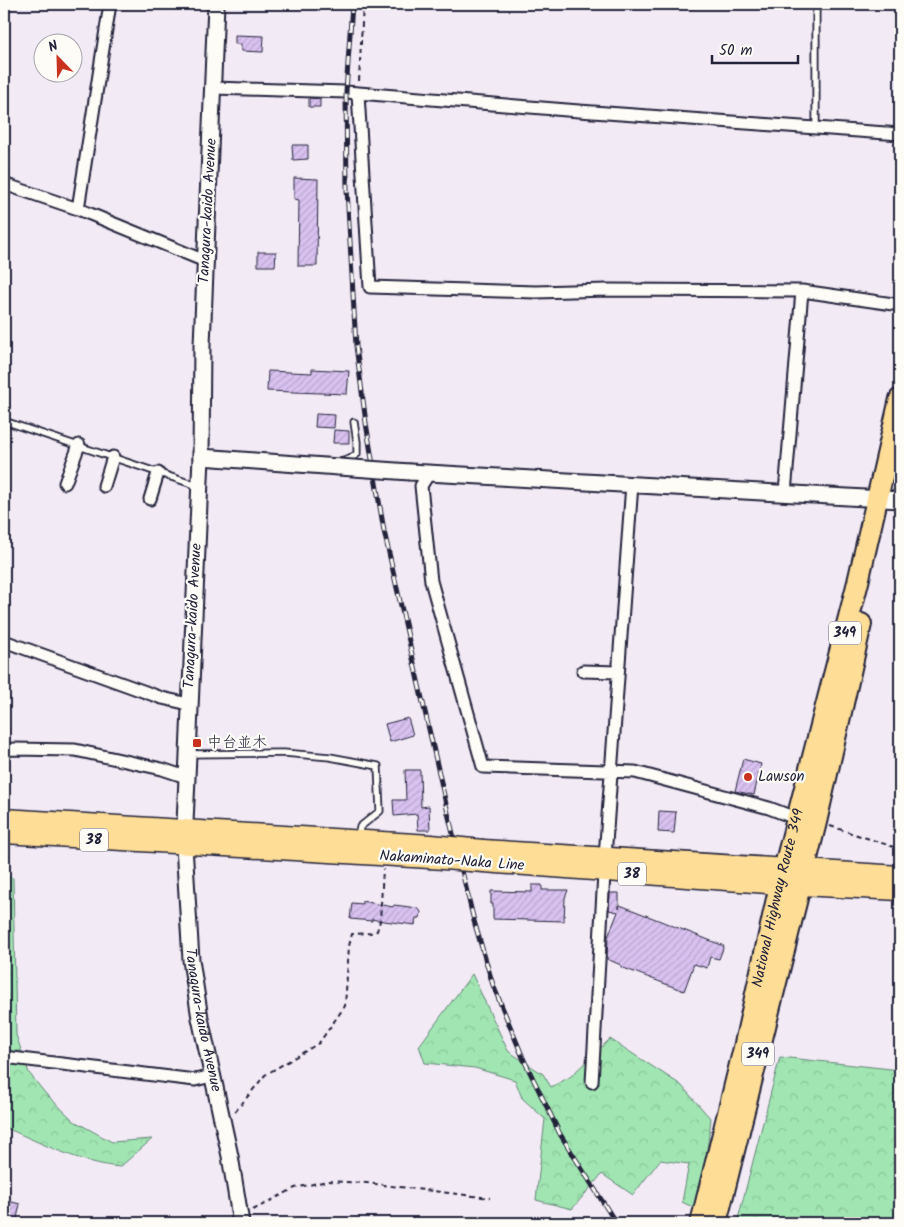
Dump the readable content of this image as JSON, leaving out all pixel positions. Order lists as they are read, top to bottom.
{
  "streets": {
    "highway": ["349", "National Highway Route 349"],
    "main road": ["38", "Nakaminato-Naka Line"],
    "street": ["Tanagura-kaido Avenue"]
  },
  "crossings": [
    ["Tanagura-kaido Avenue", "Nakaminato-Naka Line"],
    ["Nakaminato-Naka Line", "National Highway Route 349"]
  ],
  "places": {
    "transit": ["中台並木"],
    "other": ["Lawson"]
  },
  "scale_bar": "50 m",
  "north": "top left"
}
